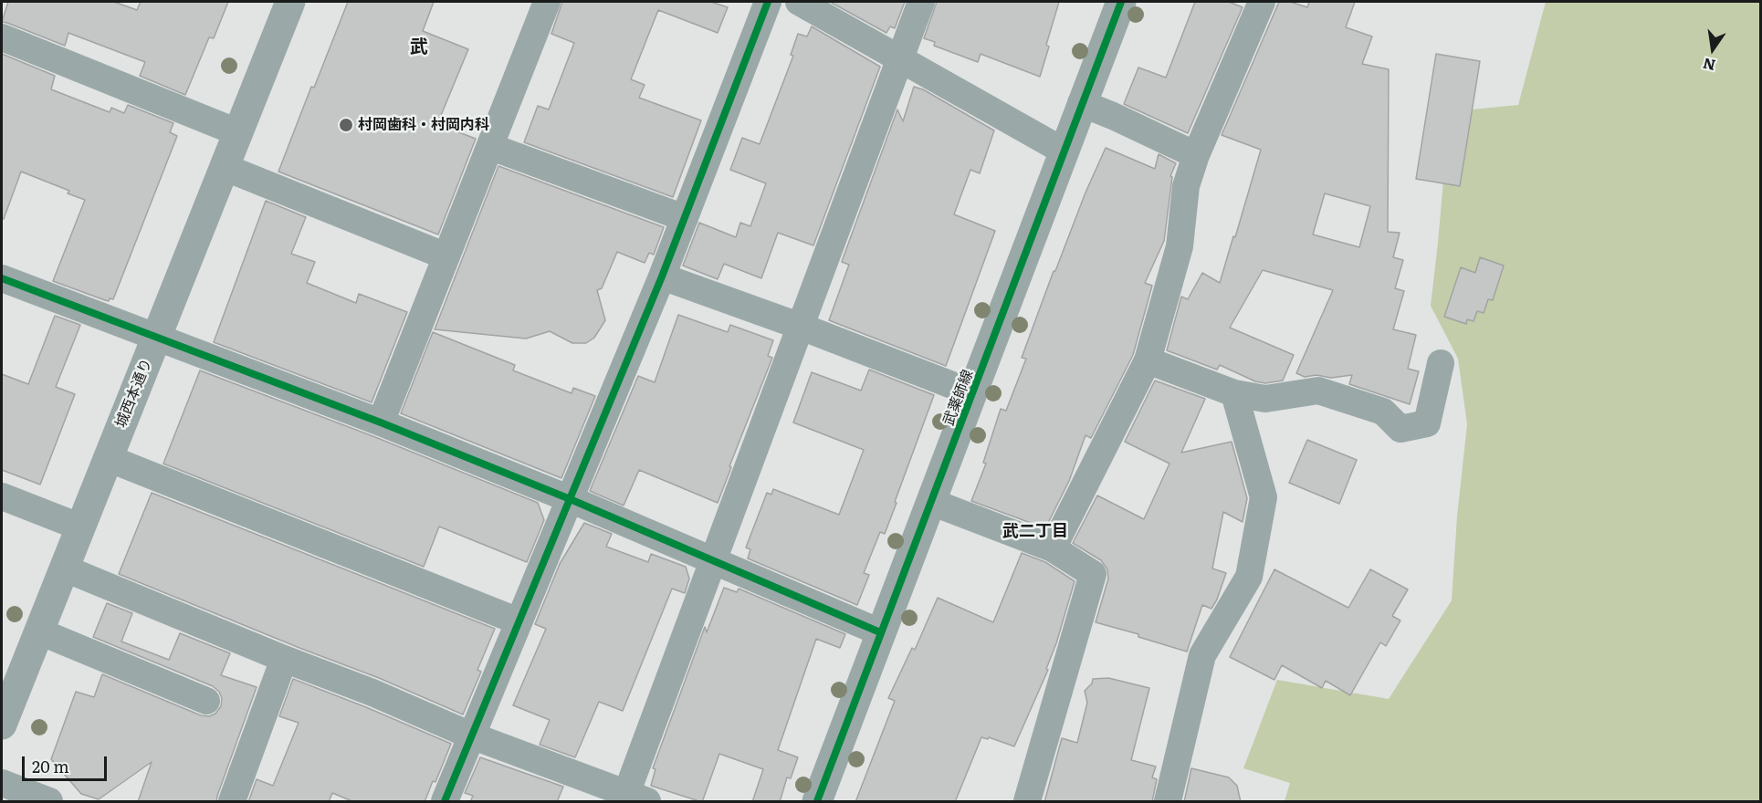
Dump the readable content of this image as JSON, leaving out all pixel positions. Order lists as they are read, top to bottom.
{
  "streets": {
    "street": ["城西本通り", "武薬師線"]
  },
  "districts": ["武", "武二丁目"],
  "places": ["村岡歯科・村岡内科"],
  "scale_bar": "20 m",
  "north": "bottom"
}
